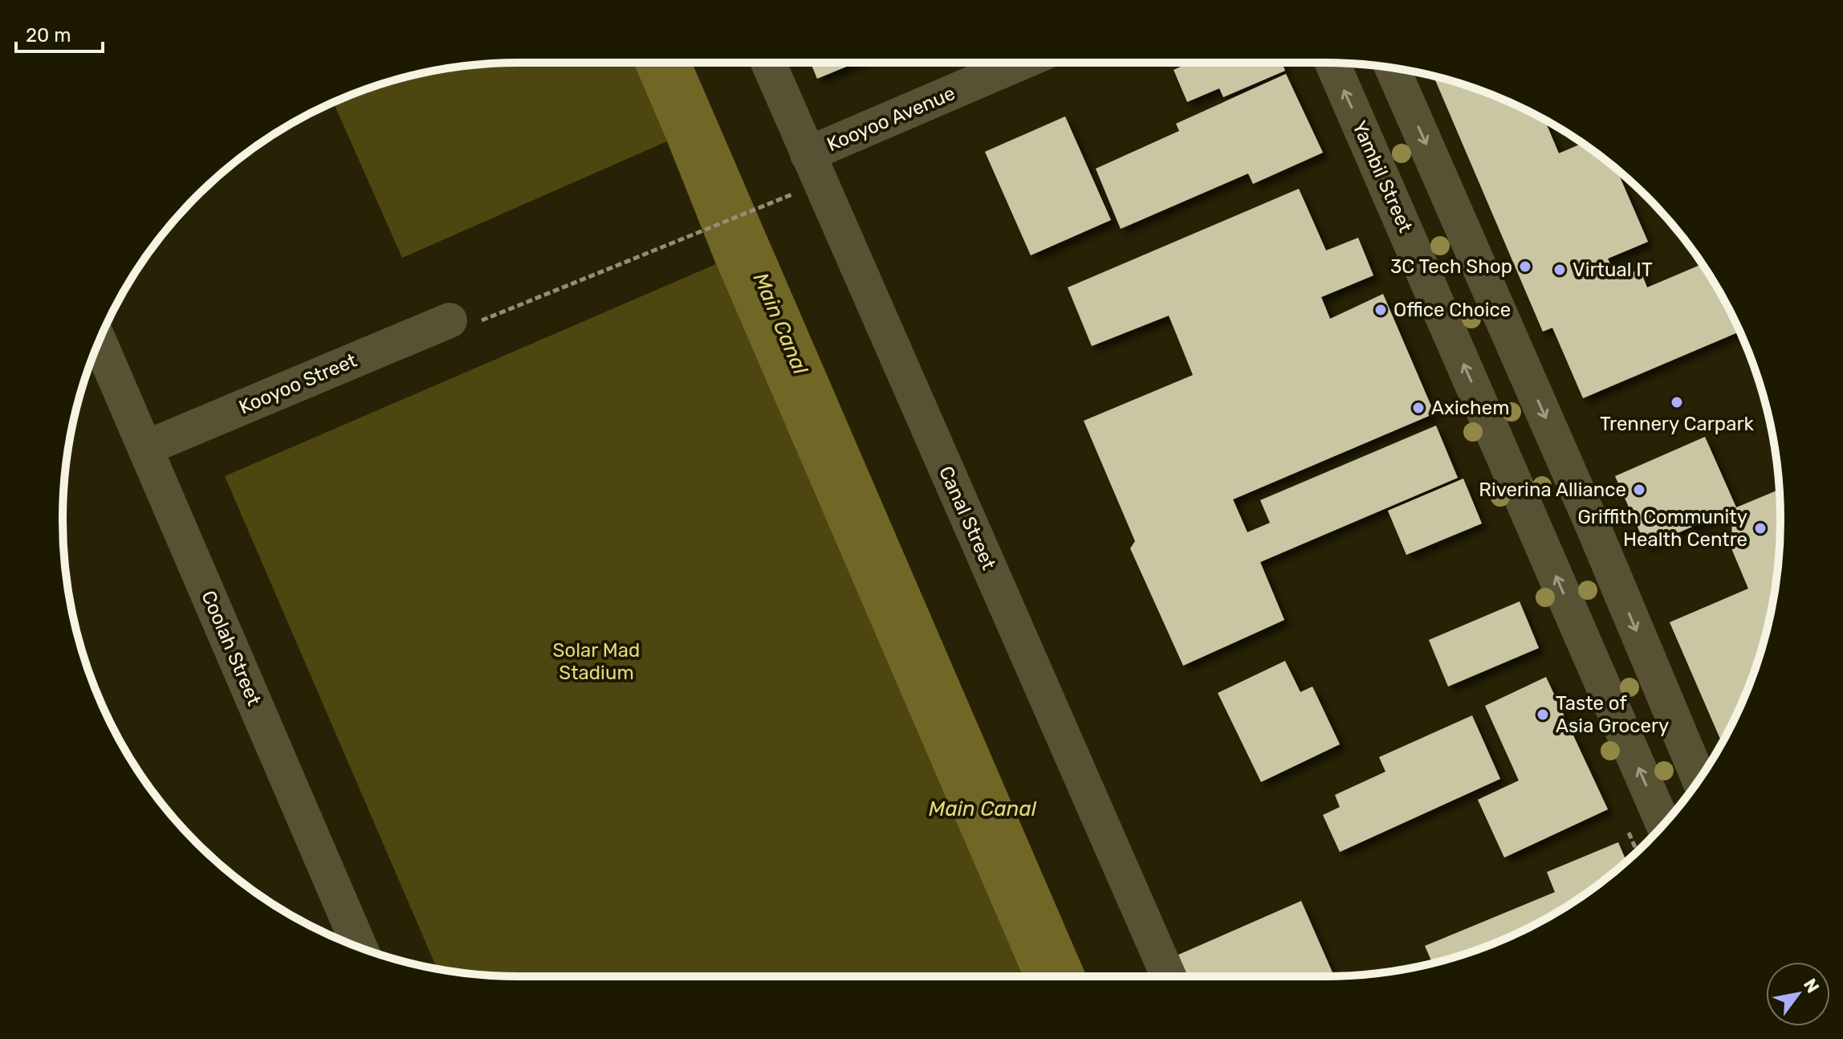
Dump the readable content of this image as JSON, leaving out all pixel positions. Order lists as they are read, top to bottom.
{
  "streets": {
    "street": [
      "Kooyoo Avenue",
      "Yambil Street",
      "Kooyoo Street",
      "Canal Street",
      "Coolah Street"
    ]
  },
  "crossings": [
    ["Kooyoo Avenue", "Canal Street"],
    ["Kooyoo Street", "Coolah Street"]
  ],
  "water": ["Main Canal"],
  "parks": ["Solar Mad Stadium"],
  "places": [
    "3C Tech Shop",
    "Virtual IT",
    "Office Choice",
    "Trennery Carpark",
    "Axichem",
    "Riverina Alliance",
    "Griffith Community Health Centre",
    "Taste of Asia Grocery"
  ],
  "scale_bar": "20 m",
  "north": "top right"
}
